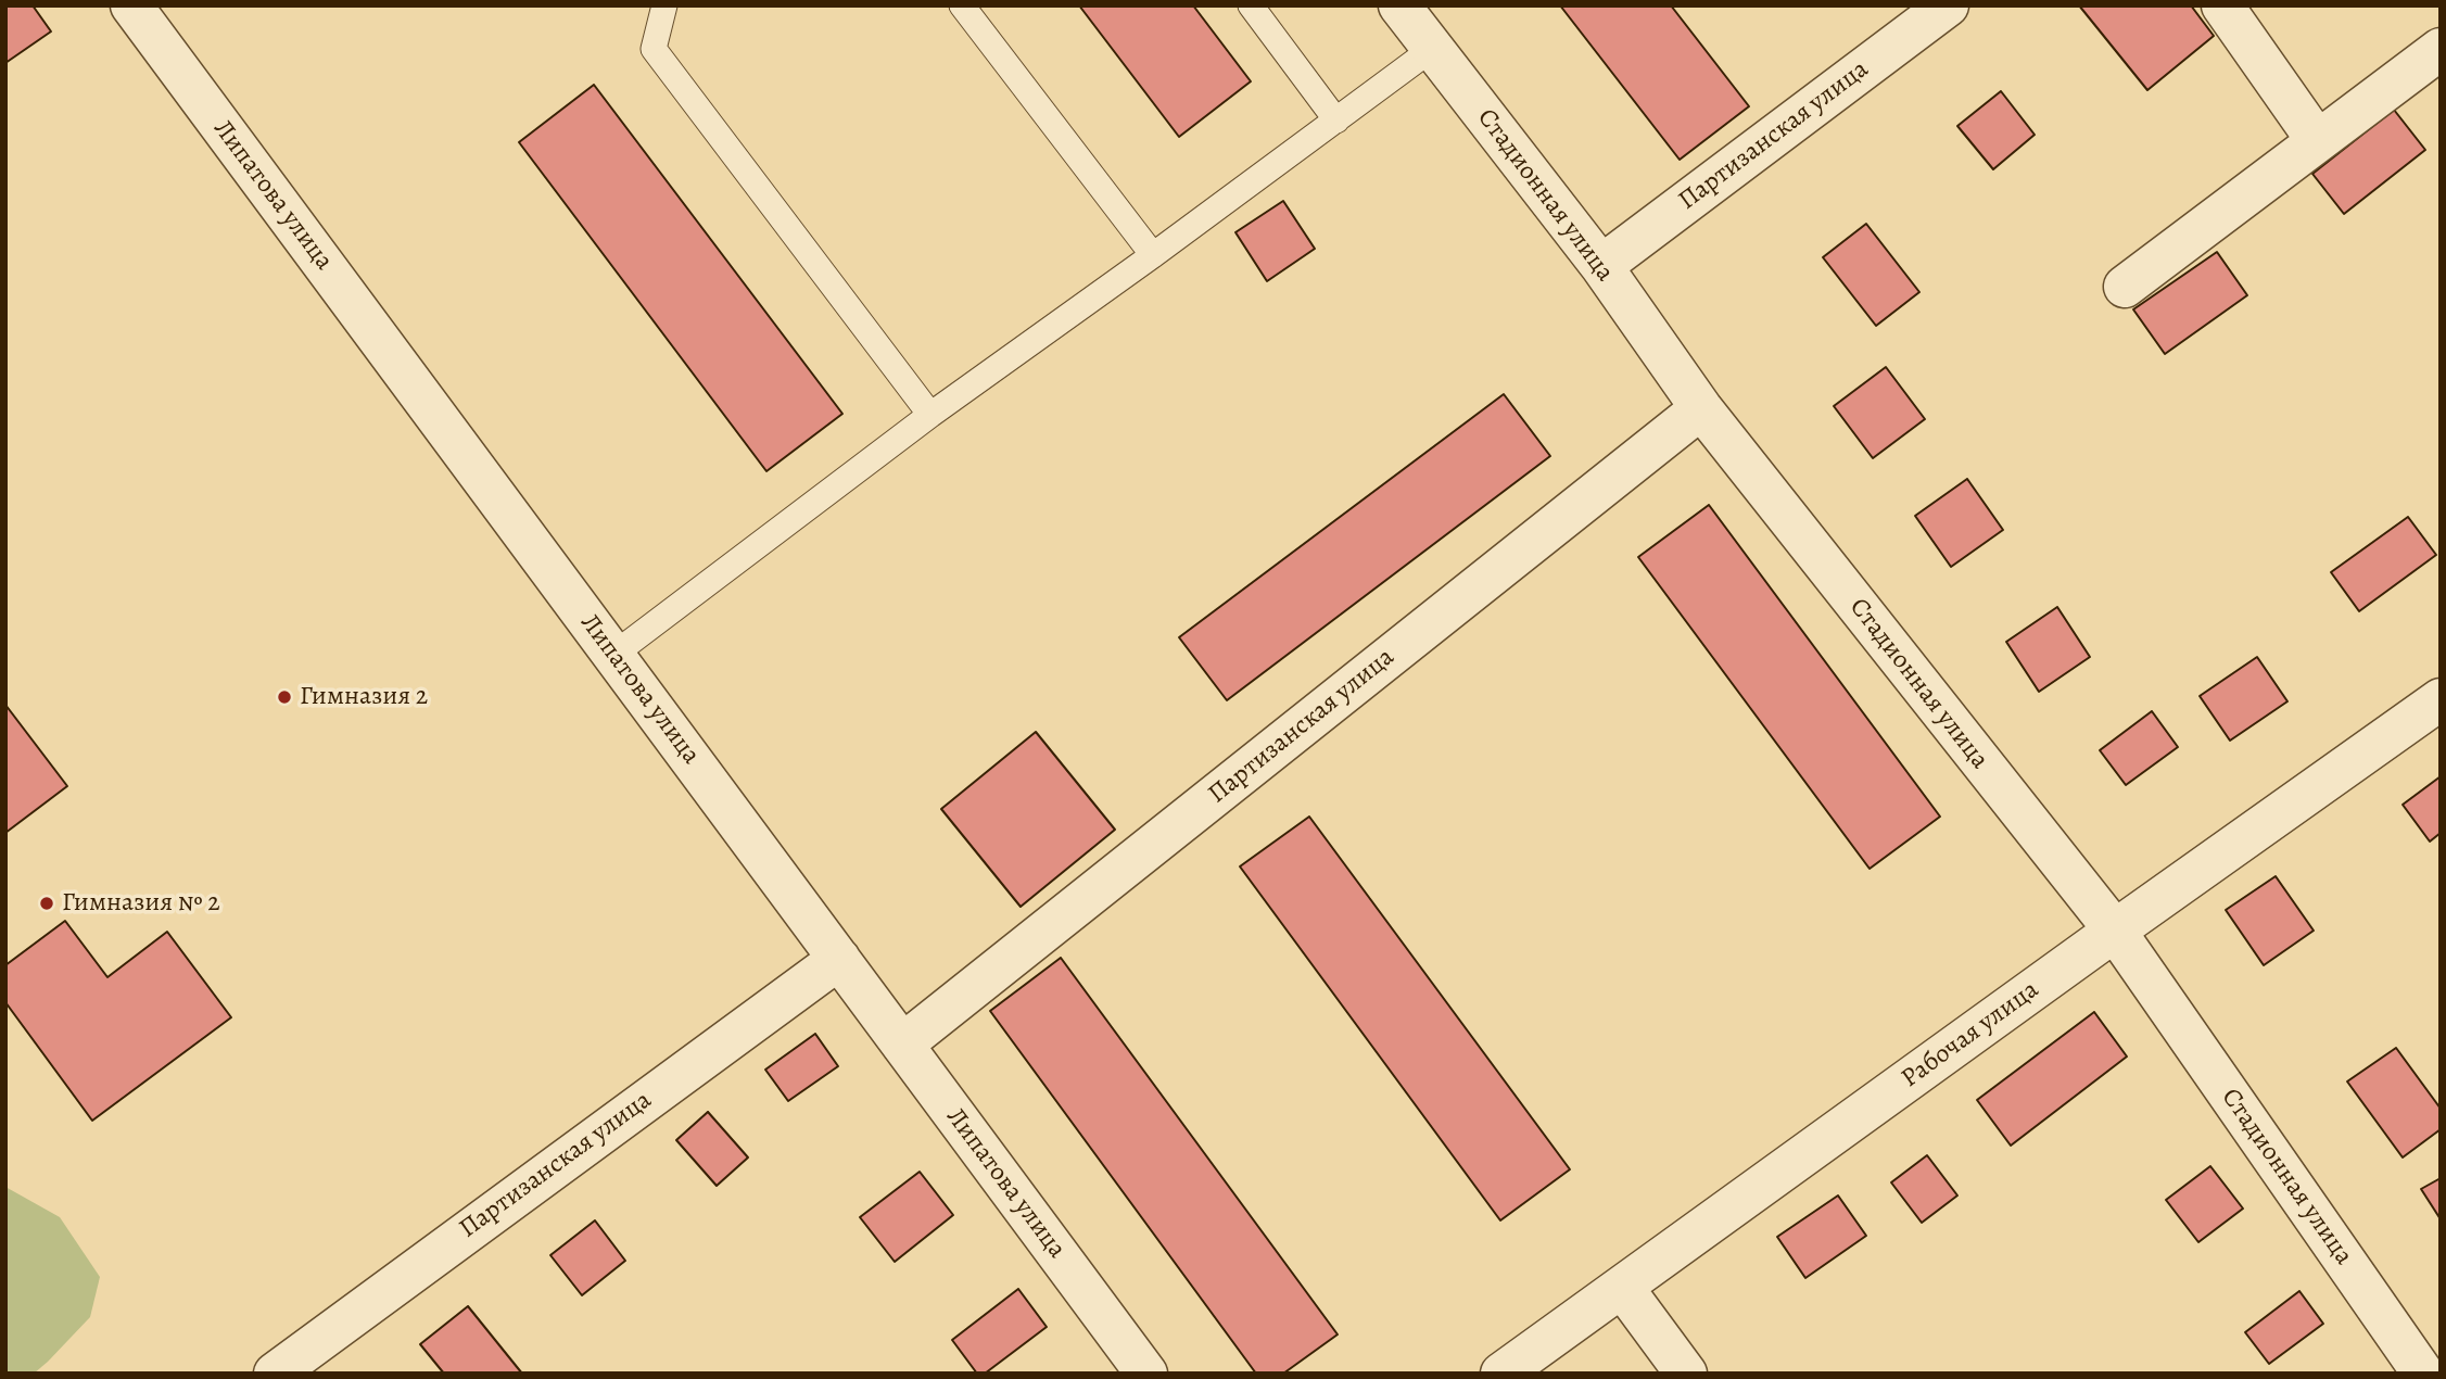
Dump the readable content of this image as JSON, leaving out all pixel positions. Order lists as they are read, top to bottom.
{
  "streets": {
    "street": [
      "Партизанская улица",
      "Липатова улица",
      "Стадионная улица",
      "Рабочая улица"
    ]
  },
  "crossings": [
    ["Партизанская улица", "Липатова улица"],
    ["Партизанская улица", "Стадионная улица"],
    ["Стадионная улица", "Рабочая улица"]
  ],
  "places": ["Гимназия 2", "Гимназия № 2"]
}
